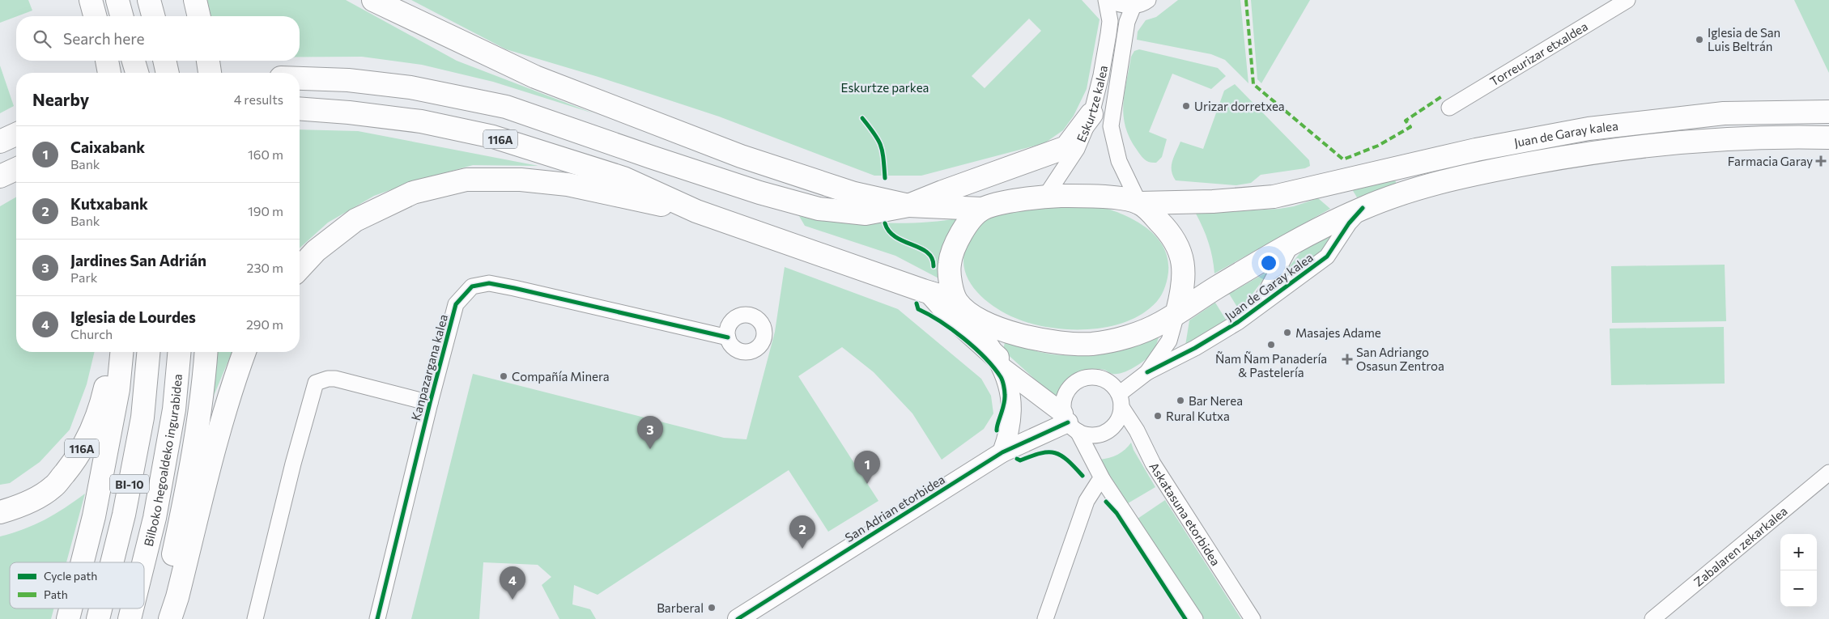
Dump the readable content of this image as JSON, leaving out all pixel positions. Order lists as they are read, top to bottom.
{
  "streets": {
    "main road": [
      "Juan de Garay kalea",
      "116A",
      "Bilboko hegoaldeko ingurabidea",
      "BI-10"
    ],
    "street": [
      "Torreurizar etxaldea",
      "Eskurtze kalea",
      "Kanpazargana kalea",
      "San Adrian etorbidea",
      "Askatasuna etorbidea",
      "Zabalaren zekarkalea"
    ]
  },
  "crossings": [
    ["Eskurtze kalea", "Juan de Garay kalea"],
    ["Juan de Garay kalea", "116A"],
    ["San Adrian etorbidea", "Askatasuna etorbidea"]
  ],
  "parks": ["Eskurtze parkea"],
  "places": {
    "other": [
      "Iglesia de San Luis Beltrán",
      "Urizar dorretxea",
      "Masajes Adame",
      "Ñam Ñam Panadería & Pastelería",
      "Compañía Minera",
      "Bar Nerea",
      "Rural Kutxa",
      "Barberal"
    ],
    "health": ["Farmacia Garay", "San Adriango Osasun Zentroa"]
  },
  "legend": ["Cycle path", "Path"],
  "page": {
    "search": "Search here",
    "heading": ["Nearby", "4 results"],
    "list": [
      {
        "mark": "1",
        "name": "Caixabank",
        "note": "Bank",
        "value": "160 m"
      },
      {
        "mark": "2",
        "name": "Kutxabank",
        "note": "Bank",
        "value": "190 m"
      },
      {
        "mark": "3",
        "name": "Jardines San Adrián",
        "note": "Park",
        "value": "230 m"
      },
      {
        "mark": "4",
        "name": "Iglesia de Lourdes",
        "note": "Church",
        "value": "290 m"
      }
    ],
    "pins": [
      "3",
      "1",
      "2",
      "4"
    ],
    "map_buttons": ["+", "−"]
  }
}
